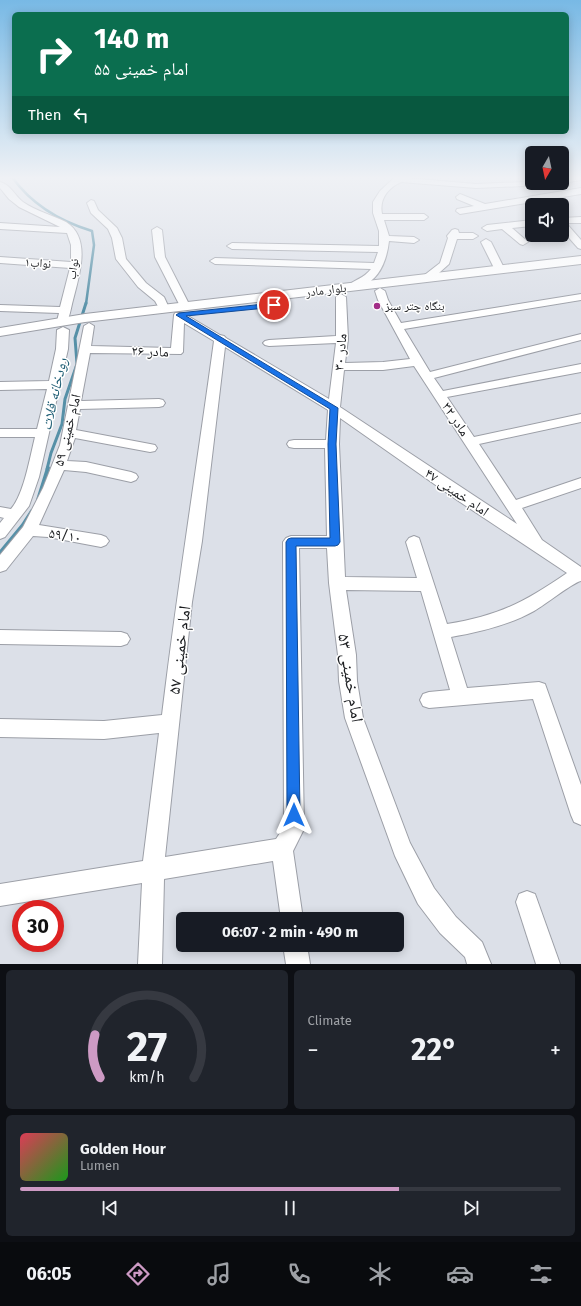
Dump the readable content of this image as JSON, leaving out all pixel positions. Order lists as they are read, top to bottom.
{
  "streets": {
    "main road": ["بلوار مادر"],
    "street": [
      "نواب۱",
      "نواب",
      "مادر ۲۶",
      "مادر ۳۰",
      "مادر ۳۲",
      "امام خمینی ۵۹",
      "امام خمینی ۴۷",
      "۵۹/۱۰",
      "امام خمینی ۵۷",
      "امام خمینی ۵۳"
    ]
  },
  "crossings": [
    ["نواب۱", "نواب"],
    ["نواب", "بلوار مادر"],
    ["نواب", "امام خمینی ۵۹"],
    ["بلوار مادر", "مادر ۲۶"],
    ["بلوار مادر", "مادر ۳۰"],
    ["بلوار مادر", "مادر ۳۲"],
    ["بلوار مادر", "امام خمینی ۵۹"],
    ["بلوار مادر", "امام خمینی ۴۷"],
    ["مادر ۲۶", "امام خمینی ۵۹"],
    ["مادر ۲۶", "امام خمینی ۴۷"],
    ["مادر ۳۰", "امام خمینی ۴۷"],
    ["مادر ۳۰", "امام خمینی ۵۳"],
    ["مادر ۳۲", "امام خمینی ۴۷"],
    ["امام خمینی ۵۹", "۵۹/۱۰"],
    ["امام خمینی ۴۷", "امام خمینی ۵۷"],
    ["امام خمینی ۴۷", "امام خمینی ۵۳"]
  ],
  "water": ["رودخانه قلات"],
  "places": ["بنگاه چتر سبز"],
  "north": "bottom",
  "page": {
    "turn": ["140 m", "امام خمینی ۵۵"],
    "then": "Then",
    "limit": "30",
    "trip": "06:07 · 2 min · 490 m",
    "tile": "Climate",
    "heat": ["−", "22°", "+"],
    "song": ["Golden Hour", "Lumen"],
    "tabs": "06:05",
    "gauge": ["27", "km/h"]
  }
}
